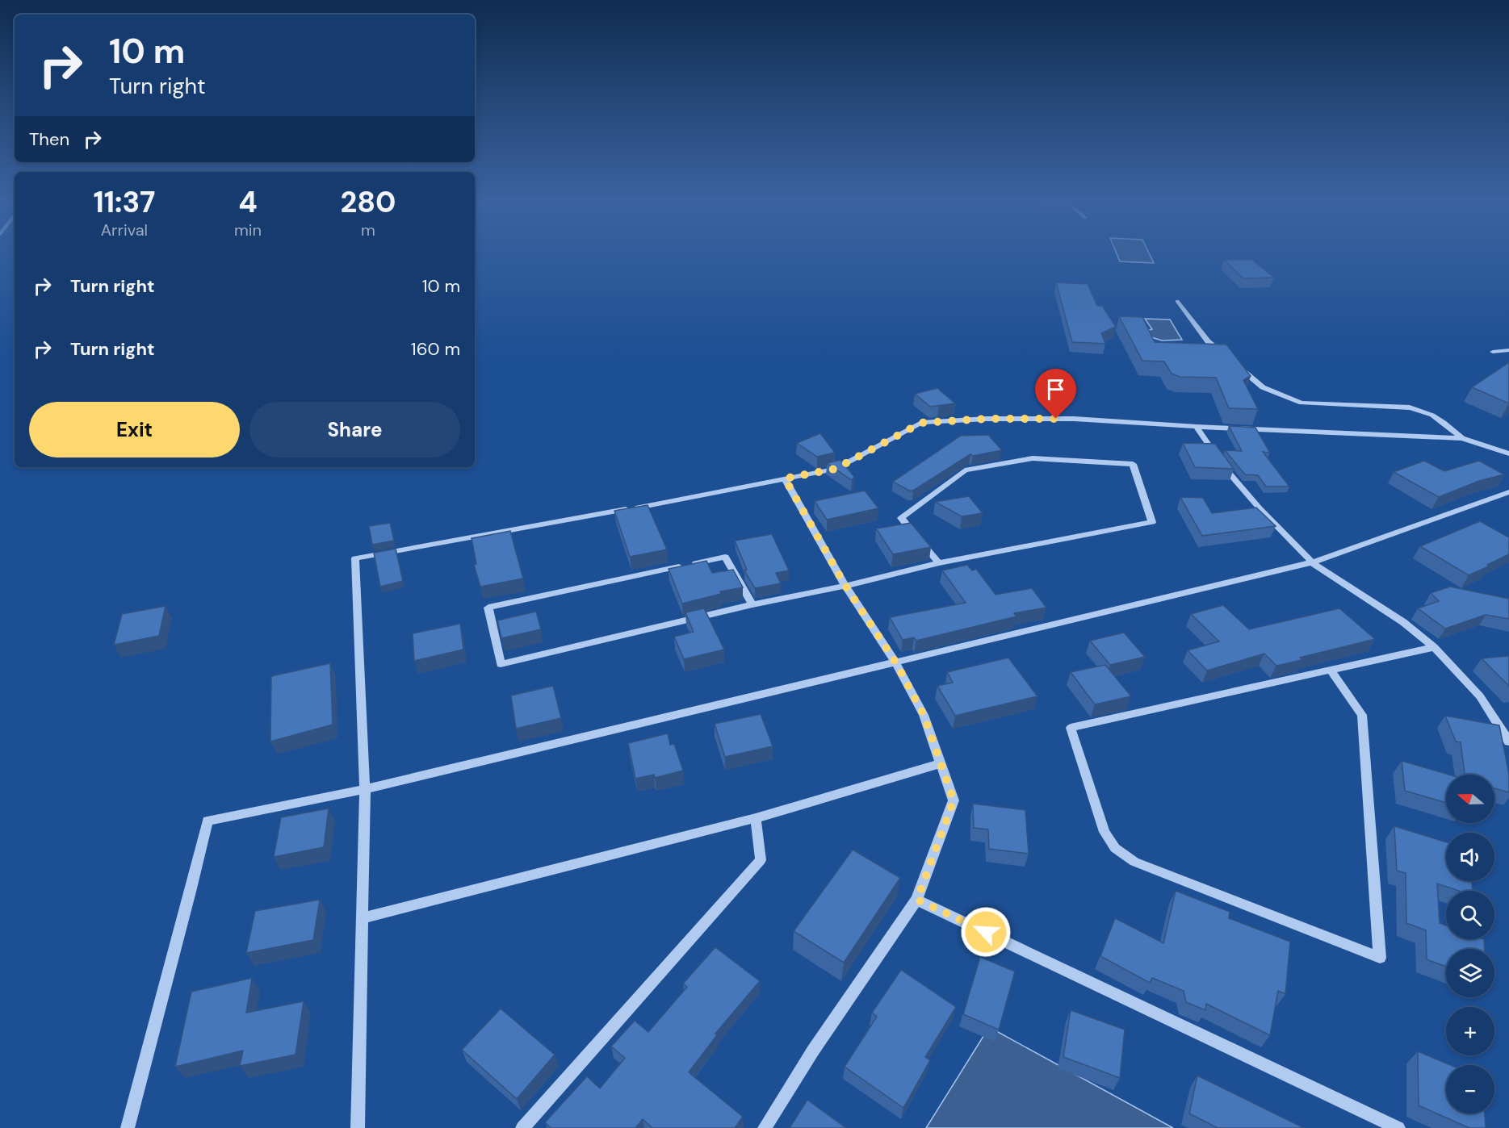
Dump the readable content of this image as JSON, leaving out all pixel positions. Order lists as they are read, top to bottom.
{
  "north": "left",
  "page": {
    "turn": ["10 m", "Turn right"],
    "then": "Then",
    "eta": [
      "11:37",
      "Arrival",
      "4",
      "min",
      "280",
      "m"
    ],
    "list": [
      {
        "name": "Turn right",
        "value": "10 m"
      },
      {
        "name": "Turn right",
        "value": "160 m"
      }
    ],
    "buttons": ["Exit", "Share"],
    "map_buttons": ["+", "−"]
  }
}
